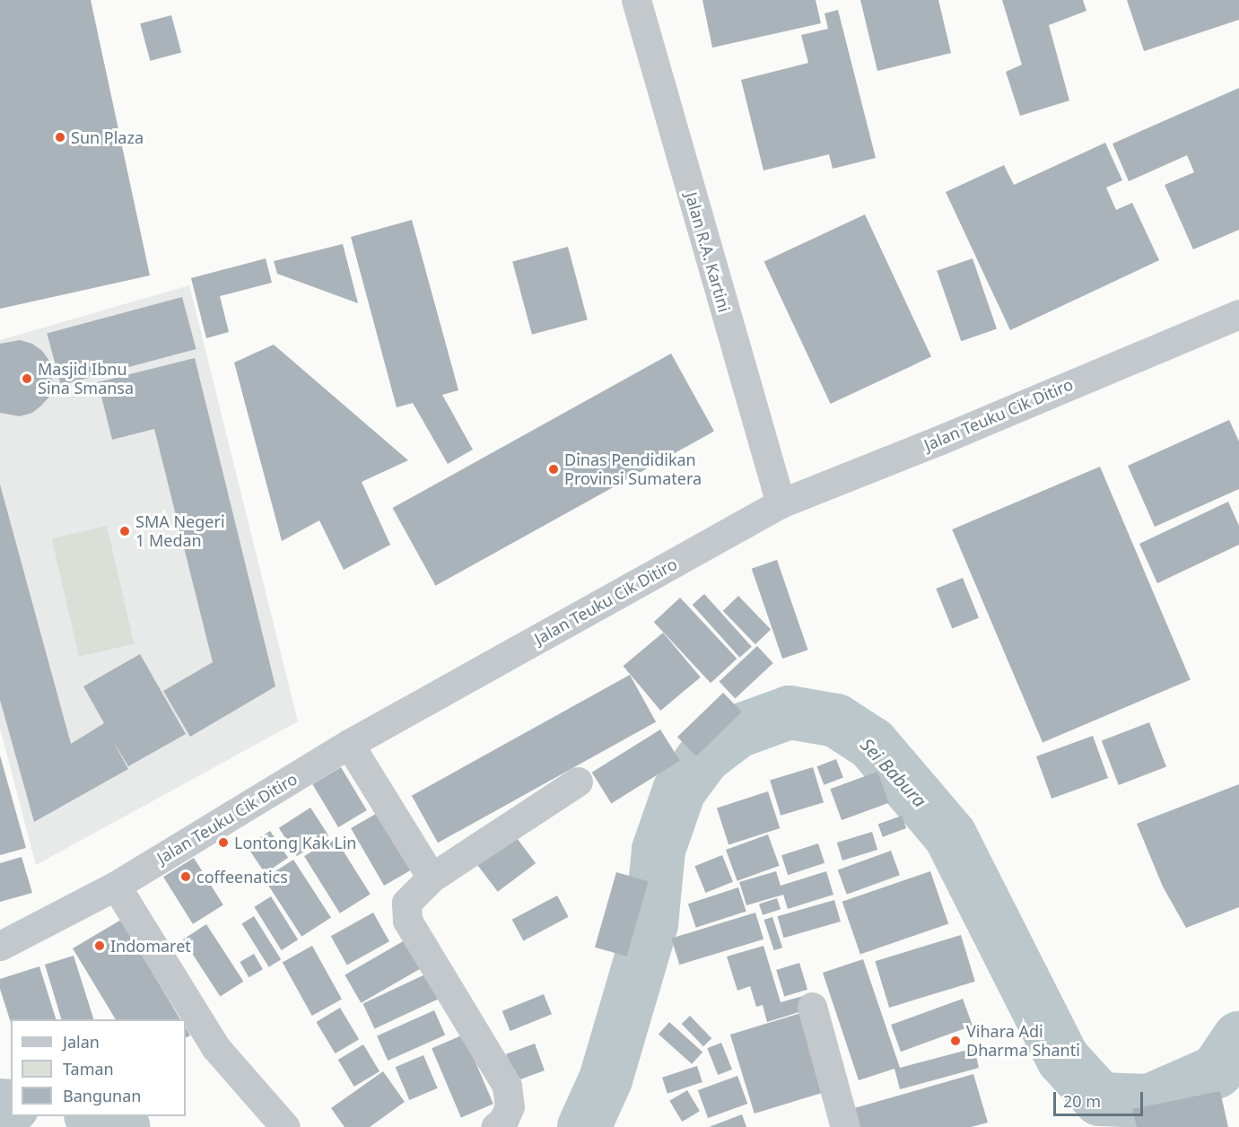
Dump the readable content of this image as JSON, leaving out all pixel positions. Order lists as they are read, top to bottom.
{
  "streets": {
    "street": ["Jalan R.A. Kartini", "Jalan Teuku Cik Ditiro"]
  },
  "crossings": [
    ["Jalan R.A. Kartini", "Jalan Teuku Cik Ditiro"]
  ],
  "water": ["Sei Babura"],
  "places": [
    "Sun Plaza",
    "Masjid Ibnu Sina Smansa",
    "Dinas Pendidikan Provinsi Sumatera",
    "SMA Negeri 1 Medan",
    "Lontong Kak Lin",
    "coffeenatics",
    "Indomaret",
    "Vihara Adi Dharma Shanti"
  ],
  "legend": ["Jalan", "Taman", "Bangunan"],
  "scale_bar": "20 m"
}
